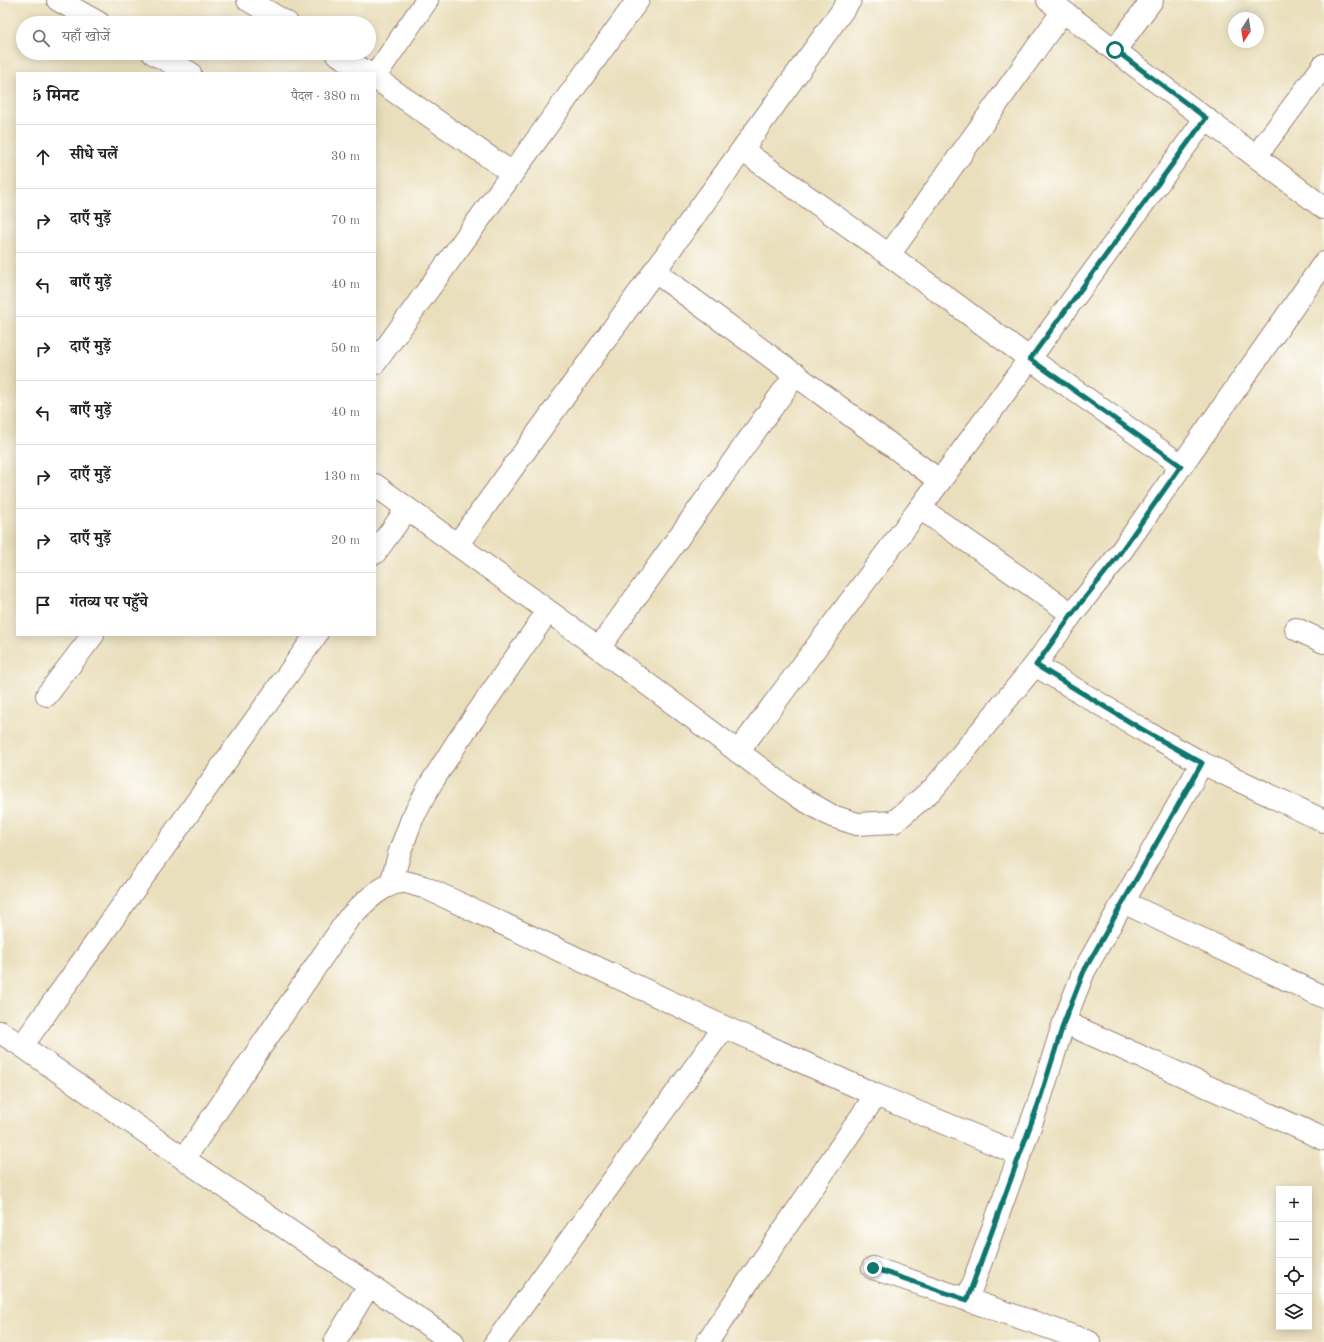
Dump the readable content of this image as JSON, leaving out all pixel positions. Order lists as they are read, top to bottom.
{
  "north": "bottom",
  "page": {
    "search": "यहाँ खोजें",
    "heading": ["5 मिनट", "पैदल · 380 m"],
    "list": [
      ["सीधे चलें", "30 m"],
      ["दाएँ मुड़ें", "70 m"],
      ["बाएँ मुड़ें", "40 m"],
      ["दाएँ मुड़ें", "50 m"],
      ["बाएँ मुड़ें", "40 m"],
      ["दाएँ मुड़ें", "130 m"],
      ["दाएँ मुड़ें", "20 m"],
      "गंतव्य पर पहुँचे"
    ],
    "map_buttons": ["+", "−"]
  }
}
